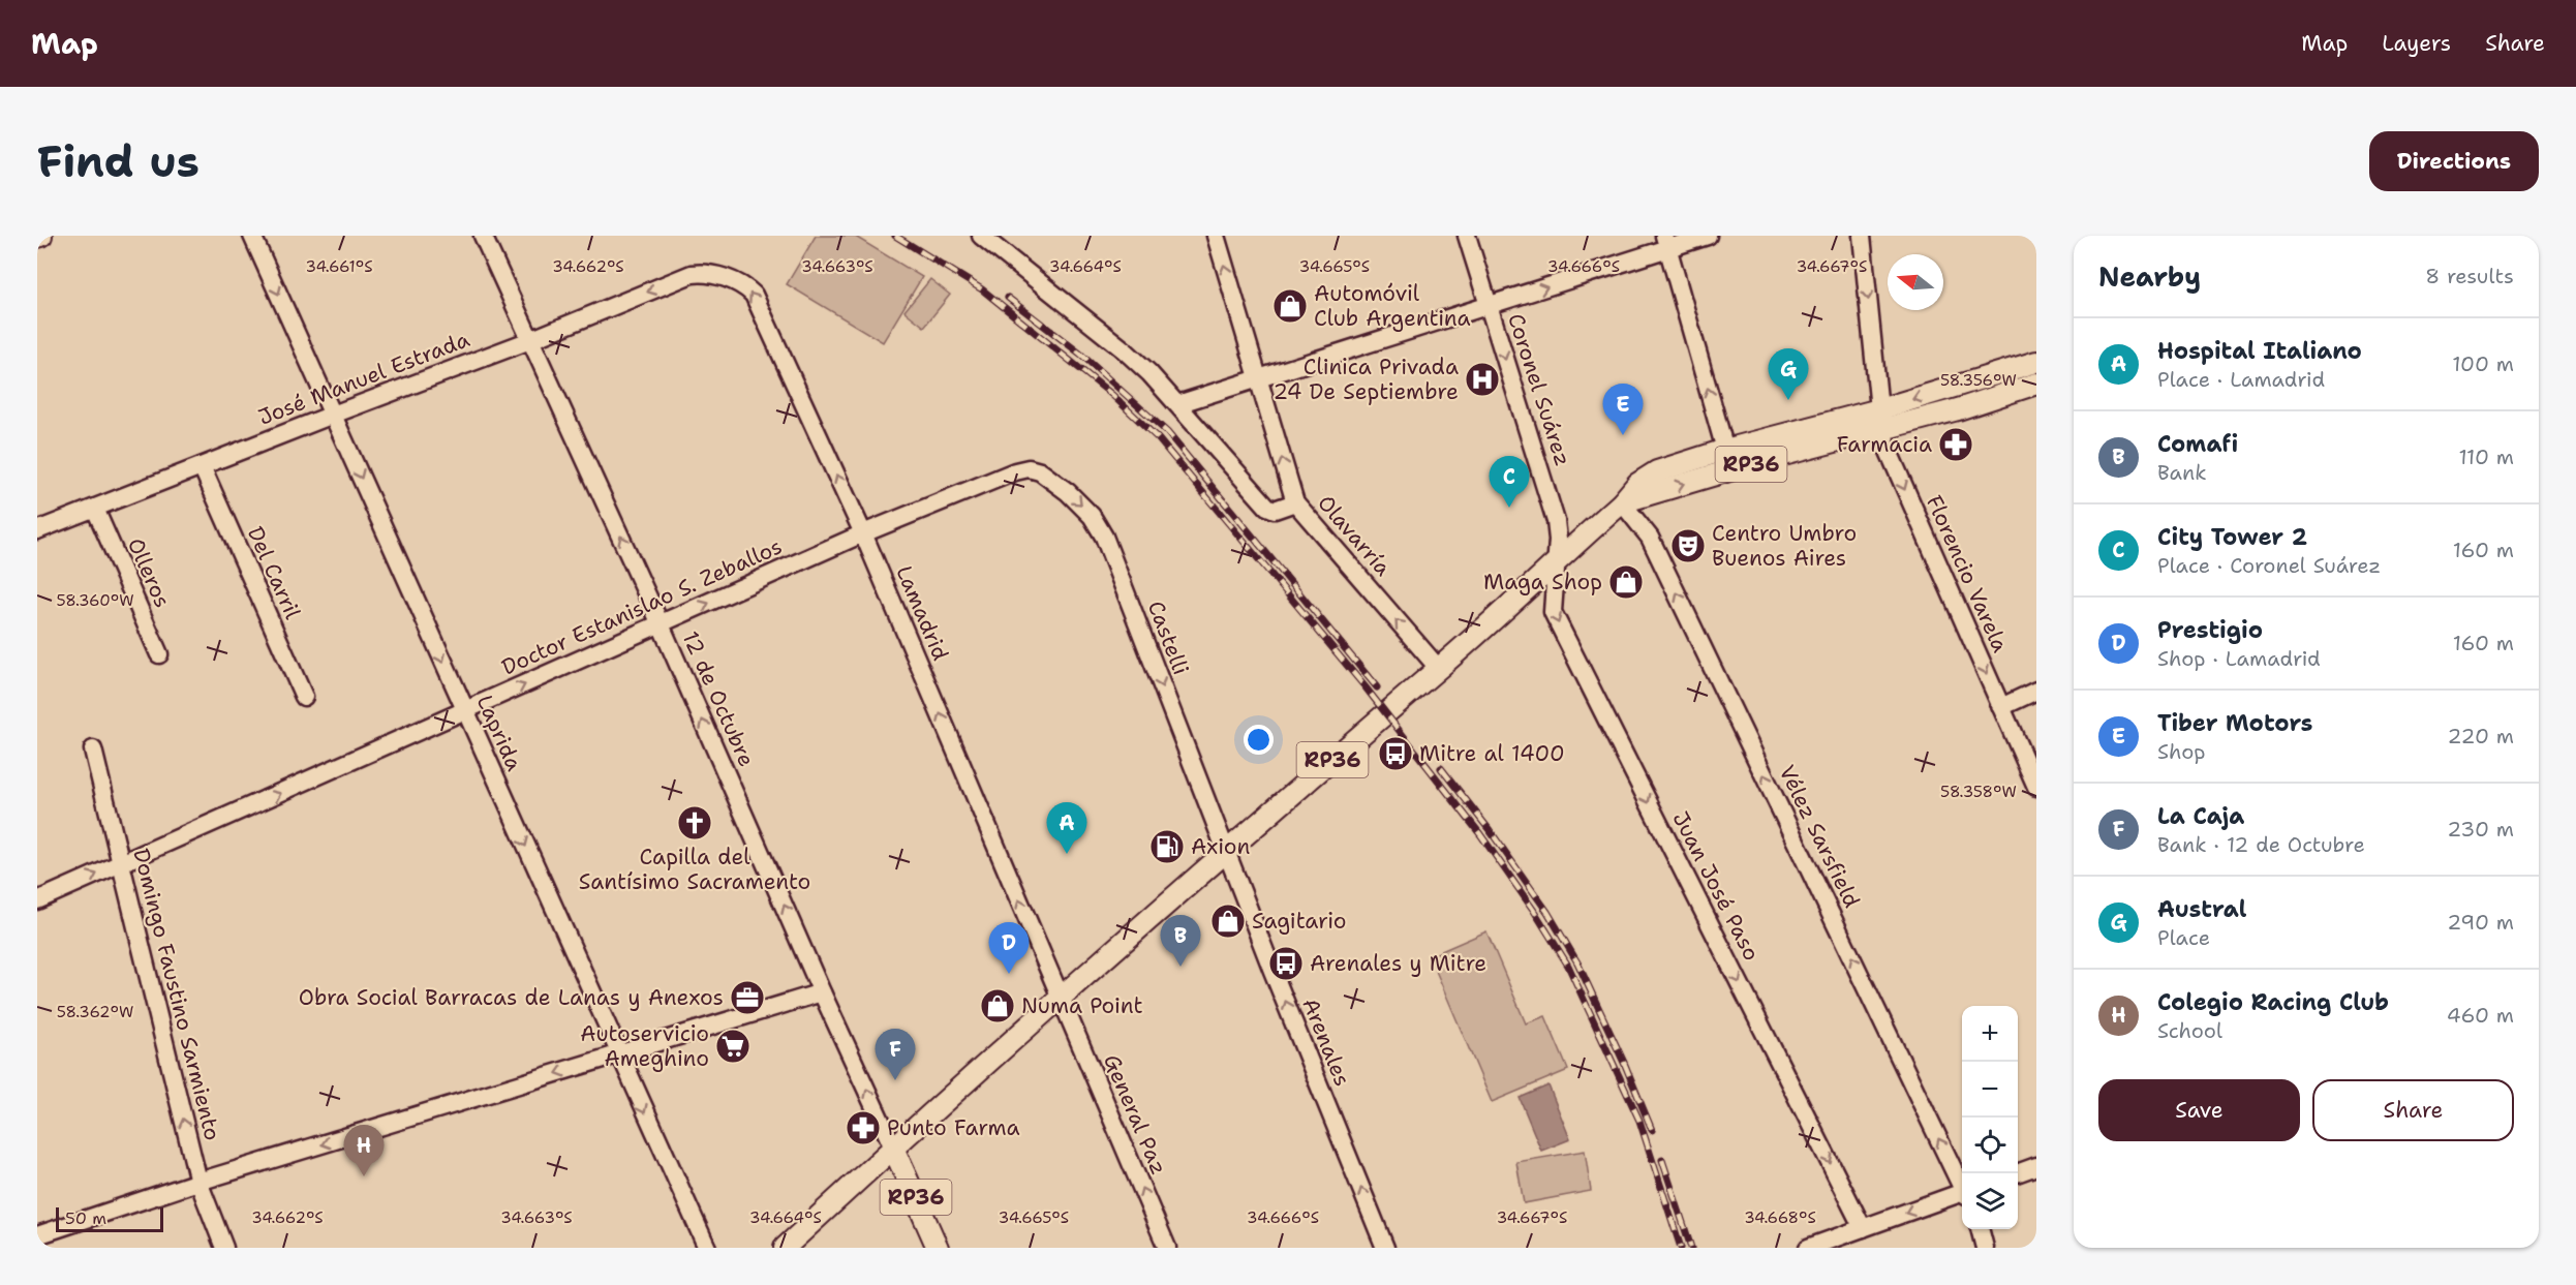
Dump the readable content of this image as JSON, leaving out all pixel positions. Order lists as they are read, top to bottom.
{
  "streets": {
    "main road": ["RP36"],
    "street": [
      "José Manuel Estrada",
      "Coronel Suárez",
      "Olavarría",
      "Olleros",
      "Del Carril",
      "Florencio Varela",
      "Doctor Estanislao S. Zeballos",
      "Lamadrid",
      "Castelli",
      "12 de Octubre",
      "Laprida",
      "Vélez Sarsfield",
      "Juan José Paso",
      "Domingo Faustino Sarmiento",
      "Arenales",
      "General Paz"
    ]
  },
  "crossings": [
    ["José Manuel Estrada", "Olleros"],
    ["José Manuel Estrada", "Del Carril"],
    ["José Manuel Estrada", "Lamadrid"],
    ["José Manuel Estrada", "12 de Octubre"],
    ["José Manuel Estrada", "Laprida"],
    ["Coronel Suárez", "RP36"],
    ["Coronel Suárez", "Juan José Paso"],
    ["RP36", "Olavarría"],
    ["RP36", "Florencio Varela"],
    ["RP36", "Lamadrid"],
    ["RP36", "Castelli"],
    ["RP36", "12 de Octubre"],
    ["RP36", "Vélez Sarsfield"],
    ["RP36", "Juan José Paso"],
    ["RP36", "Arenales"],
    ["RP36", "General Paz"],
    ["Doctor Estanislao S. Zeballos", "Lamadrid"],
    ["Doctor Estanislao S. Zeballos", "Castelli"],
    ["Doctor Estanislao S. Zeballos", "12 de Octubre"],
    ["Doctor Estanislao S. Zeballos", "Laprida"],
    ["Doctor Estanislao S. Zeballos", "Domingo Faustino Sarmiento"],
    ["Lamadrid", "General Paz"],
    ["Castelli", "Arenales"]
  ],
  "one_way": [
    "Coronel Suárez",
    "Olavarría",
    "Florencio Varela",
    "Doctor Estanislao S. Zeballos",
    "Lamadrid",
    "Castelli",
    "12 de Octubre",
    "Laprida",
    "Vélez Sarsfield",
    "Juan José Paso",
    "Domingo Faustino Sarmiento",
    "Arenales",
    "General Paz"
  ],
  "places": {
    "shop": [
      "Automóvil Club Argentina",
      "Maga Shop",
      "Sagitario",
      "Numa Point"
    ],
    "hospital": ["Clinica Privada 24 De Septiembre"],
    "pharmacy": ["Farmacia", "Punto Farma"],
    "theatre": ["Centro Umbro Buenos Aires"],
    "bus stop": ["Mitre al 1400", "Arenales y Mitre"],
    "church": ["Capilla del Santísimo Sacramento"],
    "fuel station": ["Axion"],
    "office": ["Obra Social Barracas de Lanas y Anexos"],
    "supermarket": ["Autoservicio Ameghino"]
  },
  "scale_bar": "50 m",
  "north": "left",
  "page": {
    "header": "Map",
    "nav": ["Map", "Layers", "Share"],
    "buttons": [
      "Directions",
      ["Save", "Share"]
    ],
    "title": "Find us",
    "heading": ["Nearby", "8 results"],
    "list": [
      {
        "mark": "A",
        "name": "Hospital Italiano",
        "note": "Place · Lamadrid",
        "value": "100 m"
      },
      {
        "mark": "B",
        "name": "Comafi",
        "note": "Bank",
        "value": "110 m"
      },
      {
        "mark": "C",
        "name": "City Tower 2",
        "note": "Place · Coronel Suárez",
        "value": "160 m"
      },
      {
        "mark": "D",
        "name": "Prestigio",
        "note": "Shop · Lamadrid",
        "value": "160 m"
      },
      {
        "mark": "E",
        "name": "Tiber Motors",
        "note": "Shop",
        "value": "220 m"
      },
      {
        "mark": "F",
        "name": "La Caja",
        "note": "Bank · 12 de Octubre",
        "value": "230 m"
      },
      {
        "mark": "G",
        "name": "Austral",
        "note": "Place",
        "value": "290 m"
      },
      {
        "mark": "H",
        "name": "Colegio Racing Club",
        "note": "School",
        "value": "460 m"
      }
    ],
    "pins": [
      "G",
      "E",
      "C",
      "A",
      "B",
      "D",
      "F",
      "H"
    ],
    "map_buttons": ["+", "−"],
    "scale": "50 m"
  },
  "coordinates": [
    "34.661°S",
    "34.662°S",
    "34.663°S",
    "34.664°S",
    "34.665°S",
    "34.666°S",
    "34.667°S",
    "58.356°W",
    "58.360°W",
    "58.358°W",
    "58.362°W",
    "34.668°S"
  ]
}
